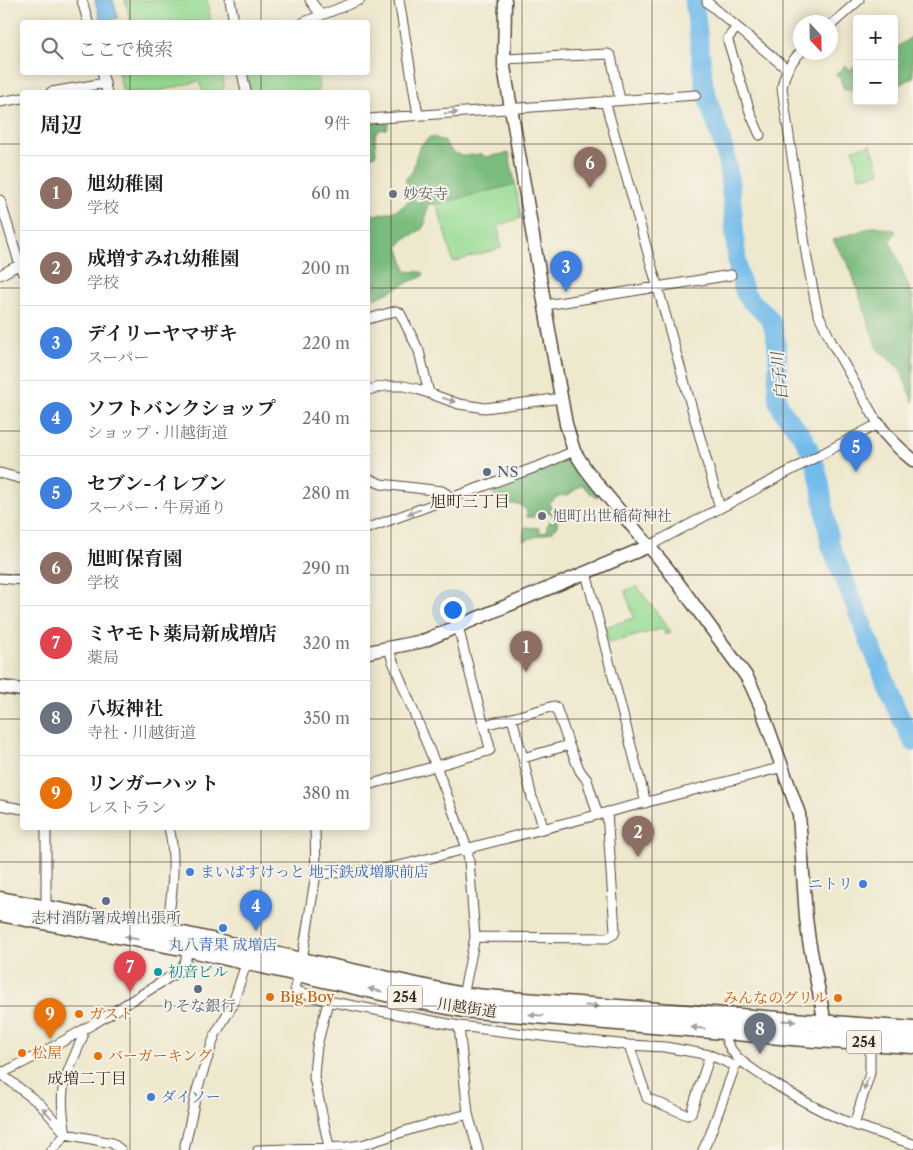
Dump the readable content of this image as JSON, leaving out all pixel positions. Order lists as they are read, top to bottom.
{
  "streets": {
    "highway": ["254", "川越街道"]
  },
  "districts": ["旭町三丁目", "成増二丁目"],
  "water": ["白子川"],
  "places": [
    "妙安寺",
    "NS",
    "旭町出世稲荷神社",
    "まいばすけっと 地下鉄成増駅前店",
    "ニトリ",
    "志村消防署成増出張所",
    "丸八青果 成増店",
    "初音ビル",
    "りそな銀行",
    "Big Boy",
    "みんなのグリル",
    "ガスト",
    "松屋",
    "バーガーキング",
    "ダイソー"
  ],
  "north": "bottom",
  "page": {
    "map_buttons": ["+", "−"],
    "search": "ここで検索",
    "heading": ["周辺", "9件"],
    "pins": [
      "6",
      "3",
      "5",
      "1",
      "2",
      "4",
      "7",
      "9",
      "8"
    ],
    "list": [
      {
        "mark": "1",
        "name": "旭幼稚園",
        "note": "学校",
        "value": "60 m"
      },
      {
        "mark": "2",
        "name": "成増すみれ幼稚園",
        "note": "学校",
        "value": "200 m"
      },
      {
        "mark": "3",
        "name": "デイリーヤマザキ",
        "note": "スーパー",
        "value": "220 m"
      },
      {
        "mark": "4",
        "name": "ソフトバンクショップ",
        "note": "ショップ · 川越街道",
        "value": "240 m"
      },
      {
        "mark": "5",
        "name": "セブン-イレブン",
        "note": "スーパー · 牛房通り",
        "value": "280 m"
      },
      {
        "mark": "6",
        "name": "旭町保育園",
        "note": "学校",
        "value": "290 m"
      },
      {
        "mark": "7",
        "name": "ミヤモト薬局新成増店",
        "note": "薬局",
        "value": "320 m"
      },
      {
        "mark": "8",
        "name": "八坂神社",
        "note": "寺社 · 川越街道",
        "value": "350 m"
      },
      {
        "mark": "9",
        "name": "リンガーハット",
        "note": "レストラン",
        "value": "380 m"
      }
    ]
  }
}
